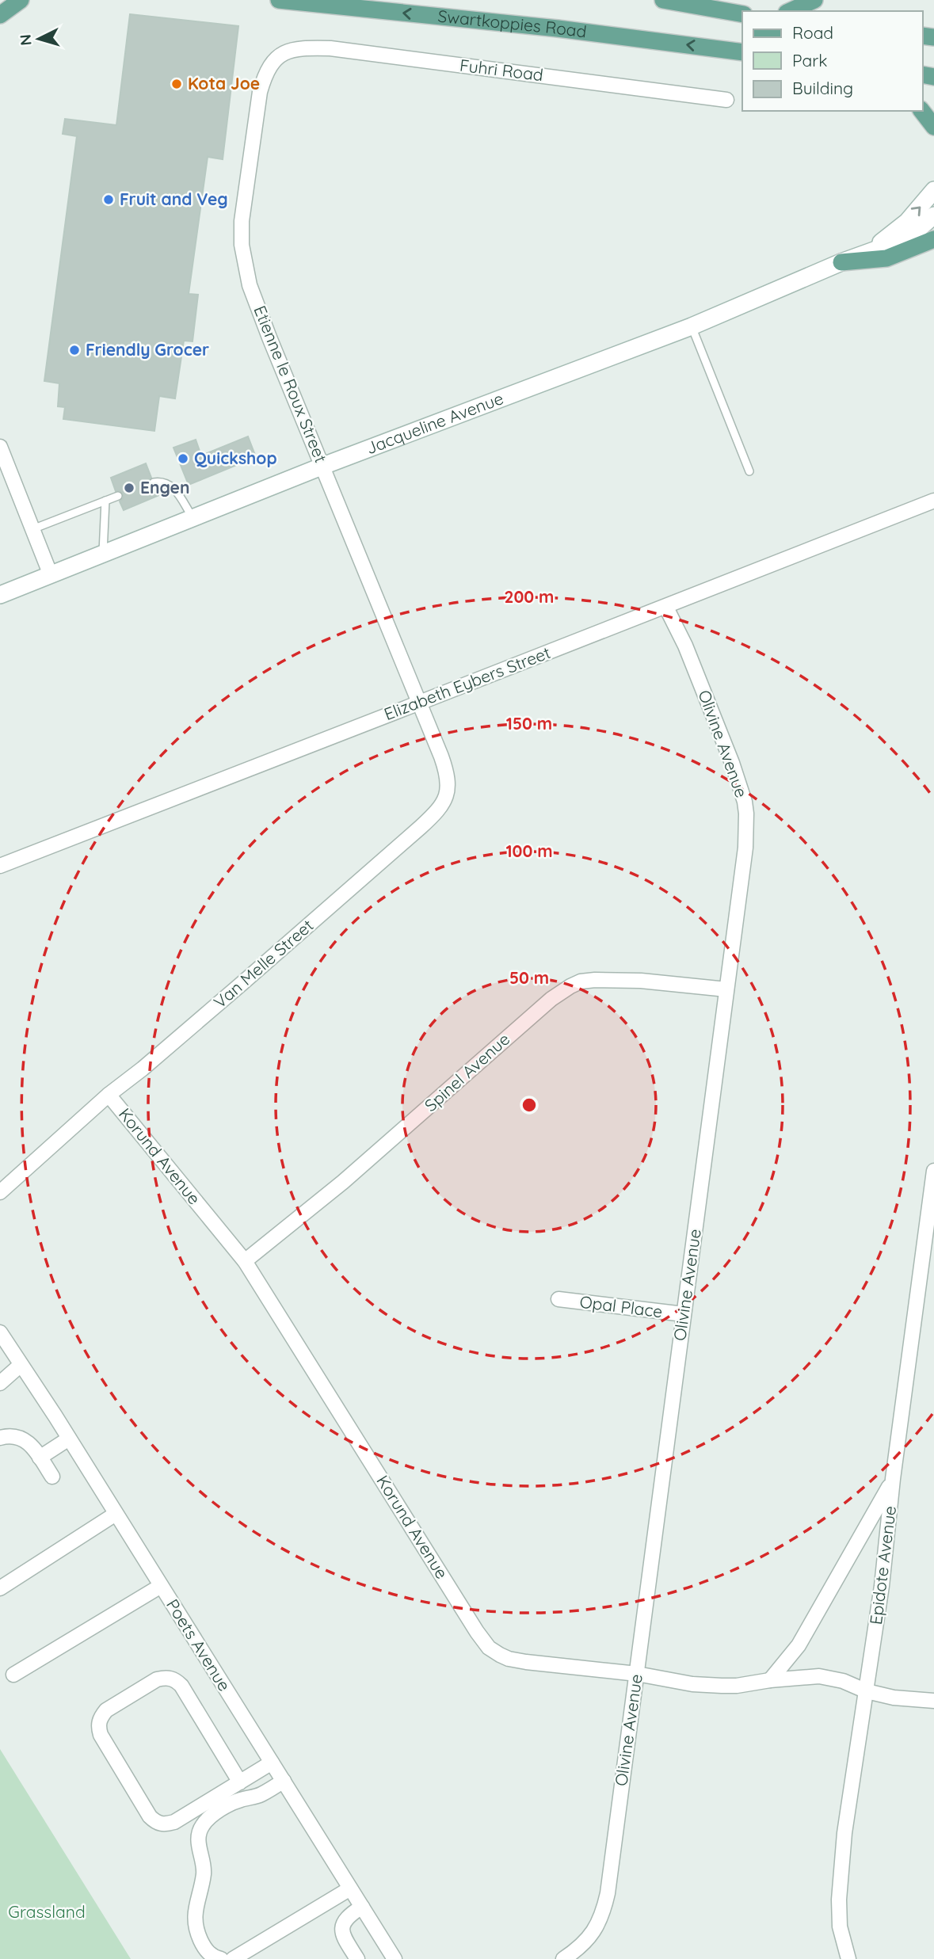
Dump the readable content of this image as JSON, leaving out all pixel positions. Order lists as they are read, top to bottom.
{
  "streets": {
    "main road": ["Swartkoppies Road"],
    "street": [
      "Fuhri Road",
      "Etienne le Roux Street",
      "Jacqueline Avenue",
      "Elizabeth Eybers Street",
      "Olivine Avenue",
      "Van Melle Street",
      "Spinel Avenue",
      "Korund Avenue",
      "Opal Place",
      "Epidote Avenue",
      "Poets Avenue"
    ]
  },
  "crossings": [
    ["Fuhri Road", "Etienne le Roux Street"],
    ["Etienne le Roux Street", "Jacqueline Avenue"],
    ["Etienne le Roux Street", "Elizabeth Eybers Street"],
    ["Etienne le Roux Street", "Van Melle Street"],
    ["Elizabeth Eybers Street", "Olivine Avenue"],
    ["Elizabeth Eybers Street", "Van Melle Street"],
    ["Olivine Avenue", "Spinel Avenue"],
    ["Olivine Avenue", "Korund Avenue"],
    ["Olivine Avenue", "Opal Place"],
    ["Van Melle Street", "Korund Avenue"],
    ["Spinel Avenue", "Korund Avenue"],
    ["Korund Avenue", "Epidote Avenue"]
  ],
  "one_way": ["Swartkoppies Road"],
  "parks": ["Grassland"],
  "places": [
    "Kota Joe",
    "Fruit and Veg",
    "Friendly Grocer",
    "Quickshop",
    "Engen"
  ],
  "legend": ["Road", "Park", "Building"],
  "north": "left",
  "rings": [
    "200 m",
    "150 m",
    "100 m",
    "50 m"
  ]
}
